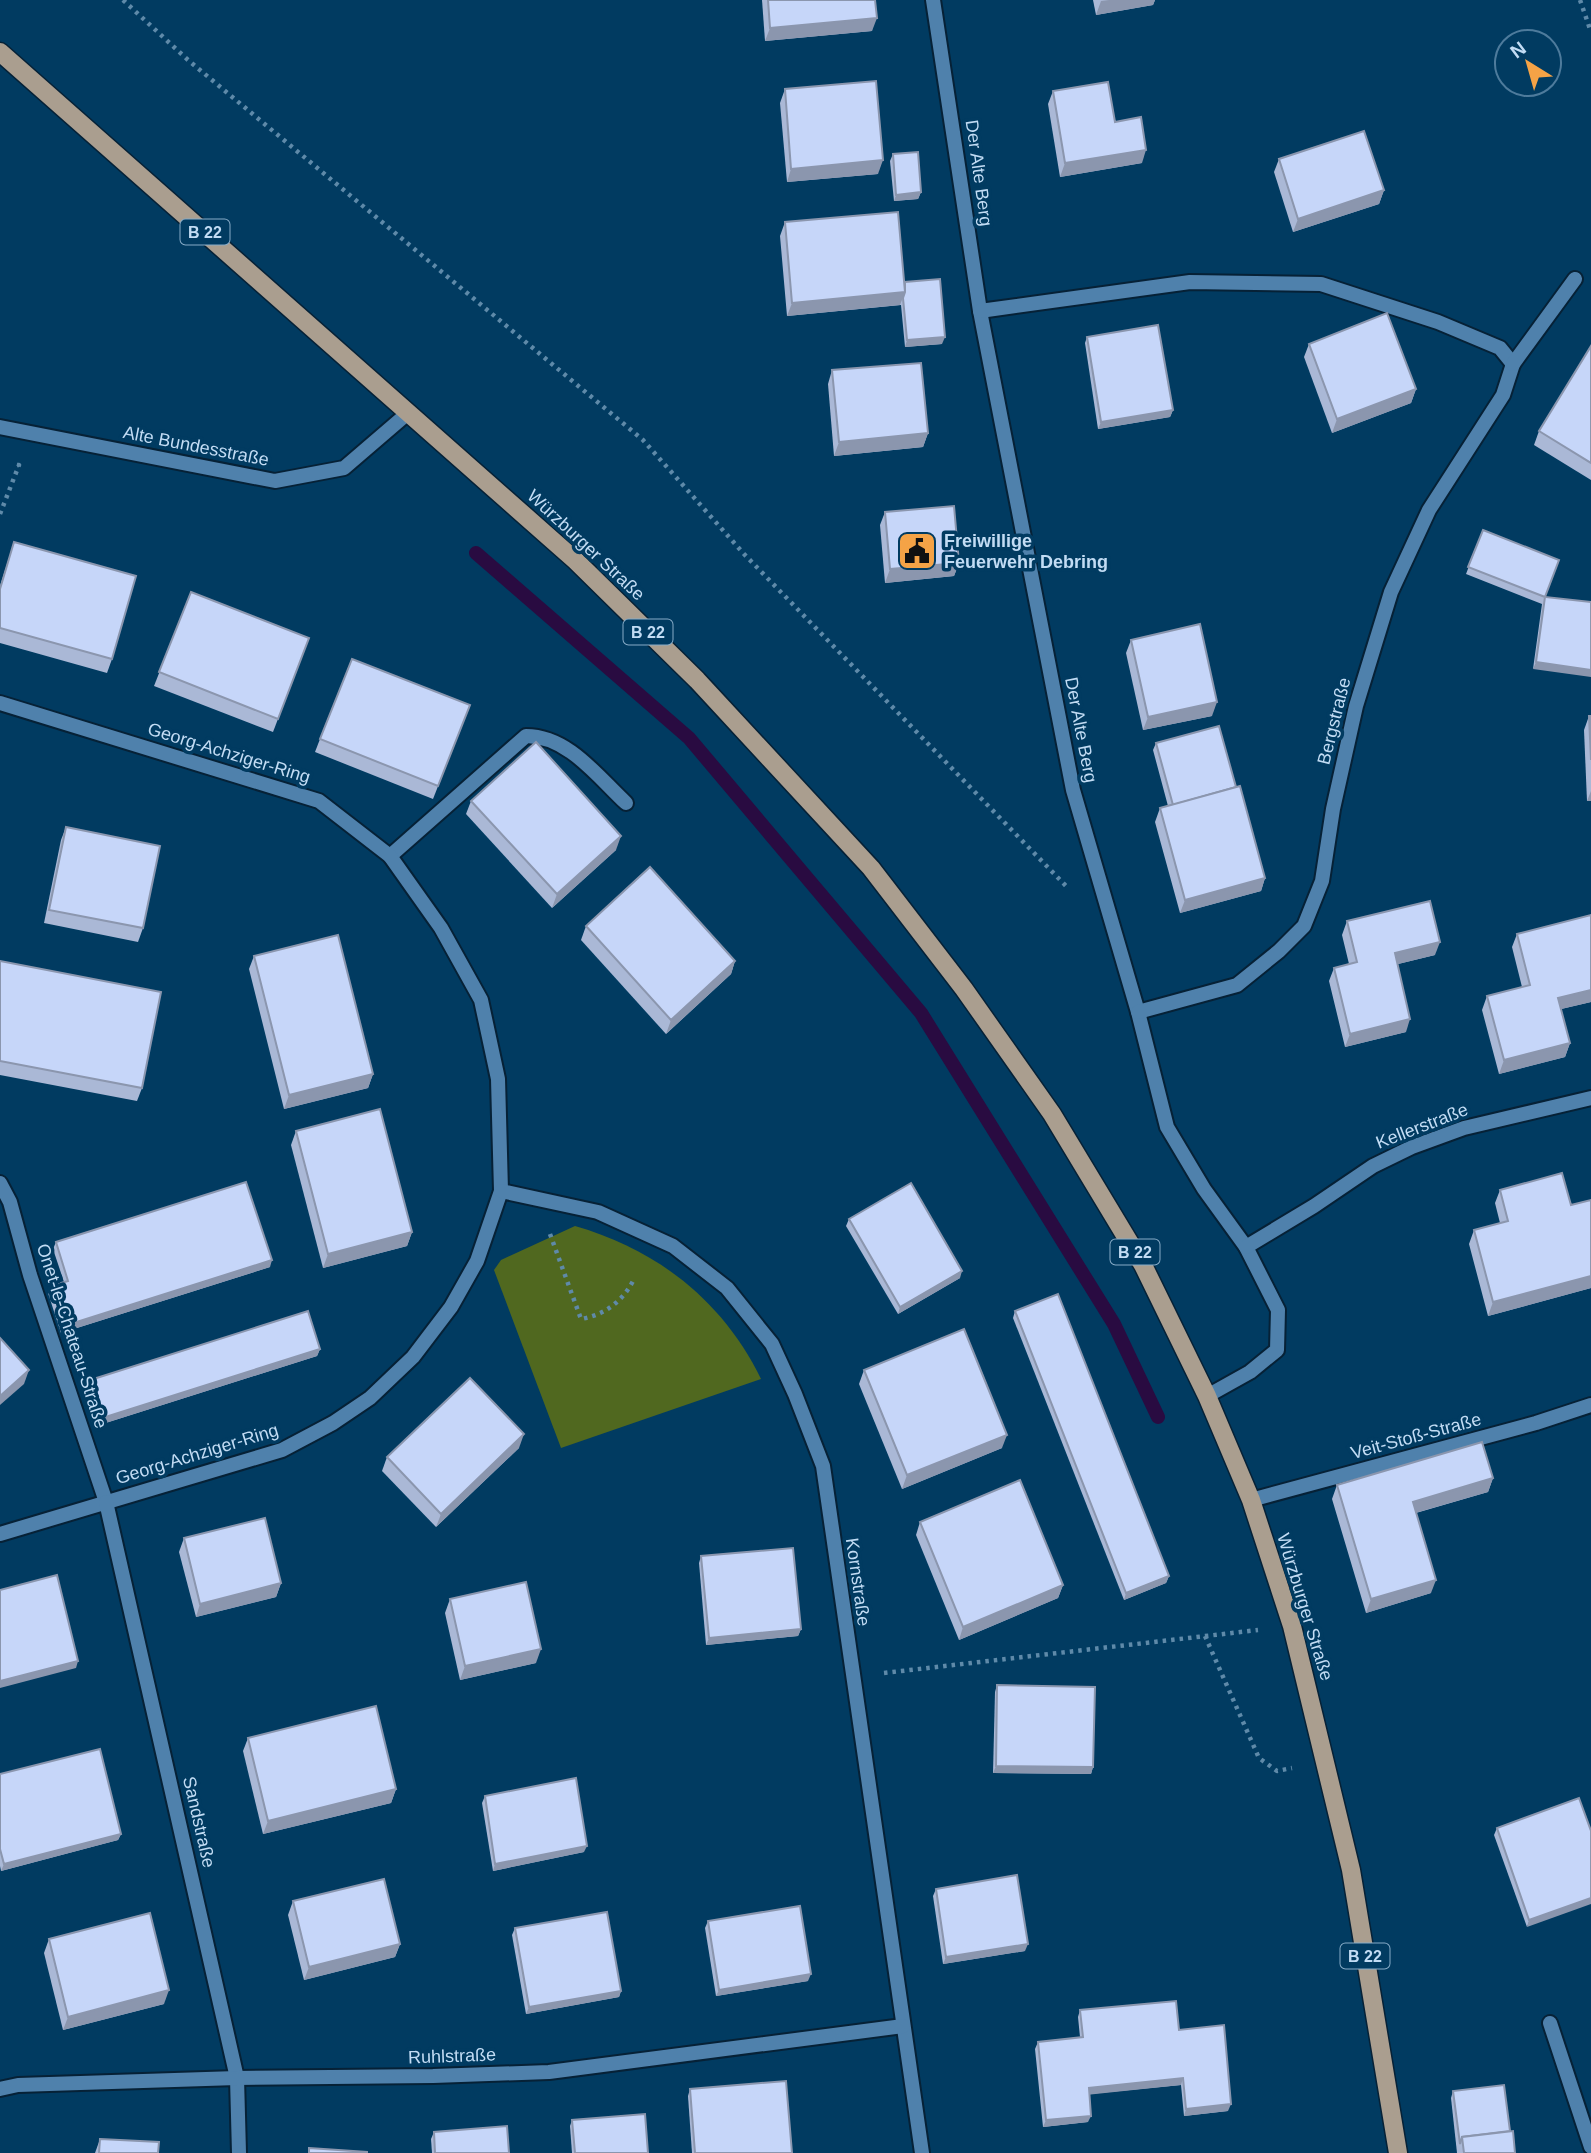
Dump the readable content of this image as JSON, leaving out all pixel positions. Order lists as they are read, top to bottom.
{
  "streets": {
    "main road": ["B 22", "Würzburger Straße"],
    "street": [
      "Der Alte Berg",
      "Alte Bundesstraße",
      "Bergstraße",
      "Georg-Achziger-Ring",
      "Kellerstraße",
      "Onet-le-Chateau-Straße",
      "Veit-Stoß-Straße",
      "Kornstraße",
      "Sandstraße",
      "Ruhlstraße"
    ]
  },
  "crossings": [
    ["Der Alte Berg", "Würzburger Straße"],
    ["Der Alte Berg", "Bergstraße"],
    ["Der Alte Berg", "Kellerstraße"],
    ["B 22", "Alte Bundesstraße"],
    ["B 22", "Würzburger Straße"],
    ["Alte Bundesstraße", "Würzburger Straße"],
    ["Würzburger Straße", "Veit-Stoß-Straße"],
    ["Georg-Achziger-Ring", "Onet-le-Chateau-Straße"],
    ["Georg-Achziger-Ring", "Kornstraße"],
    ["Georg-Achziger-Ring", "Sandstraße"],
    ["Onet-le-Chateau-Straße", "Sandstraße"],
    ["Kornstraße", "Ruhlstraße"],
    ["Sandstraße", "Ruhlstraße"]
  ],
  "places": {
    "public building": ["Freiwillige Feuerwehr Debring"]
  },
  "north": "top left"
}
